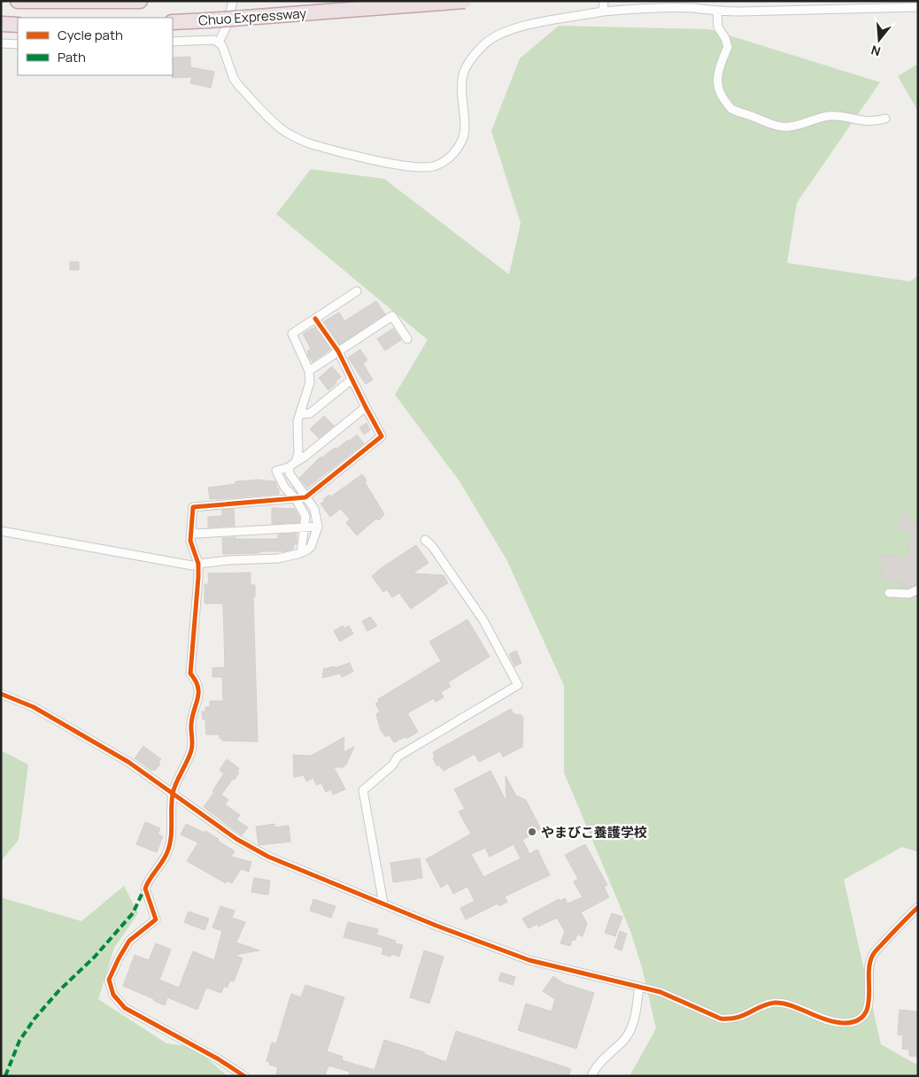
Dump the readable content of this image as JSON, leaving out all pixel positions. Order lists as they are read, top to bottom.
{
  "streets": {
    "highway": ["Chuo Expressway"]
  },
  "places": ["やまびこ養護学校"],
  "legend": ["Cycle path", "Path"],
  "north": "bottom"
}
